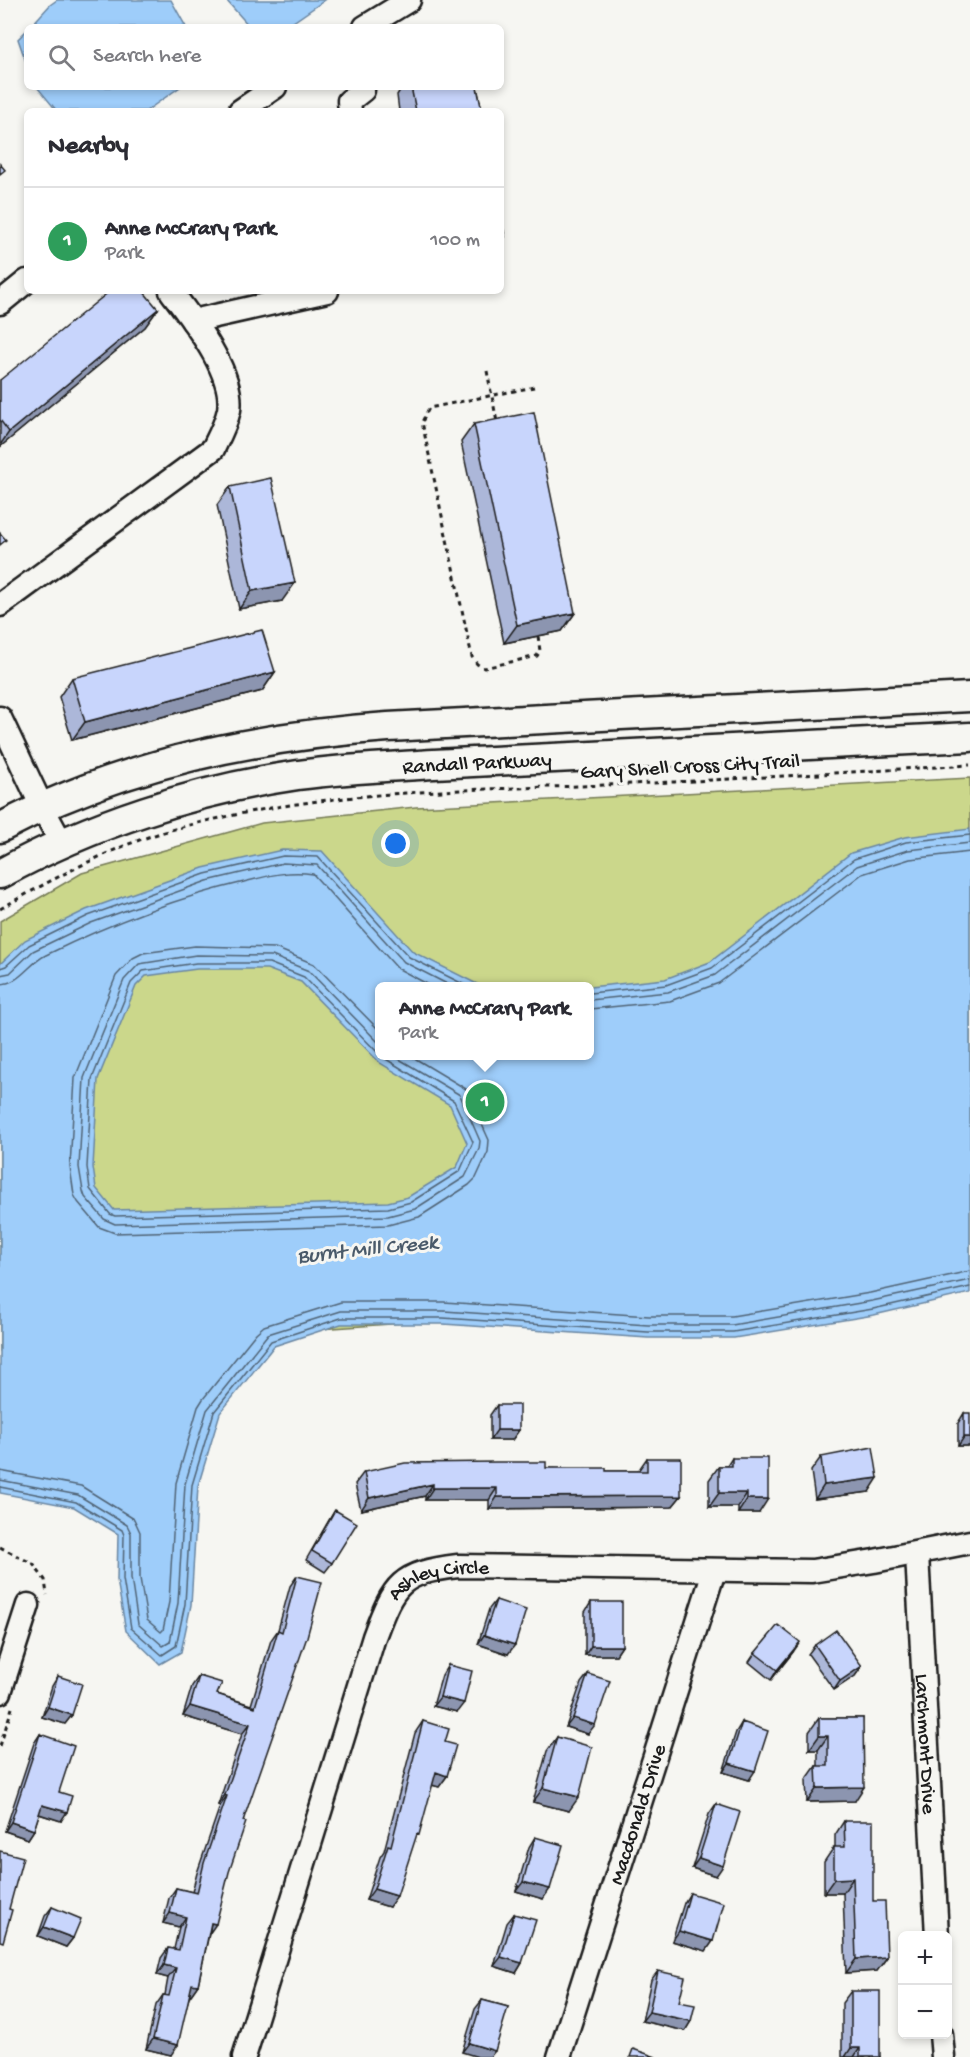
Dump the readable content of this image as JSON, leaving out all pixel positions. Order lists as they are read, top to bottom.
{
  "streets": {
    "main road": ["Randall Parkway"],
    "street": ["Ashley Circle", "Larchmont Drive", "Macdonald Drive"],
    "path": ["Gary Shell Cross City Trail"]
  },
  "crossings": [
    ["Ashley Circle", "Larchmont Drive"],
    ["Ashley Circle", "Macdonald Drive"]
  ],
  "water": ["Burnt Mill Creek"],
  "page": {
    "search": "Search here",
    "heading": "Nearby",
    "list": [
      {
        "mark": "1",
        "name": "Anne McCrary Park",
        "note": "Park",
        "value": "100 m"
      }
    ],
    "popup": ["Anne McCrary Park", "Park"],
    "pins": "1",
    "map_buttons": ["+", "−"]
  }
}
